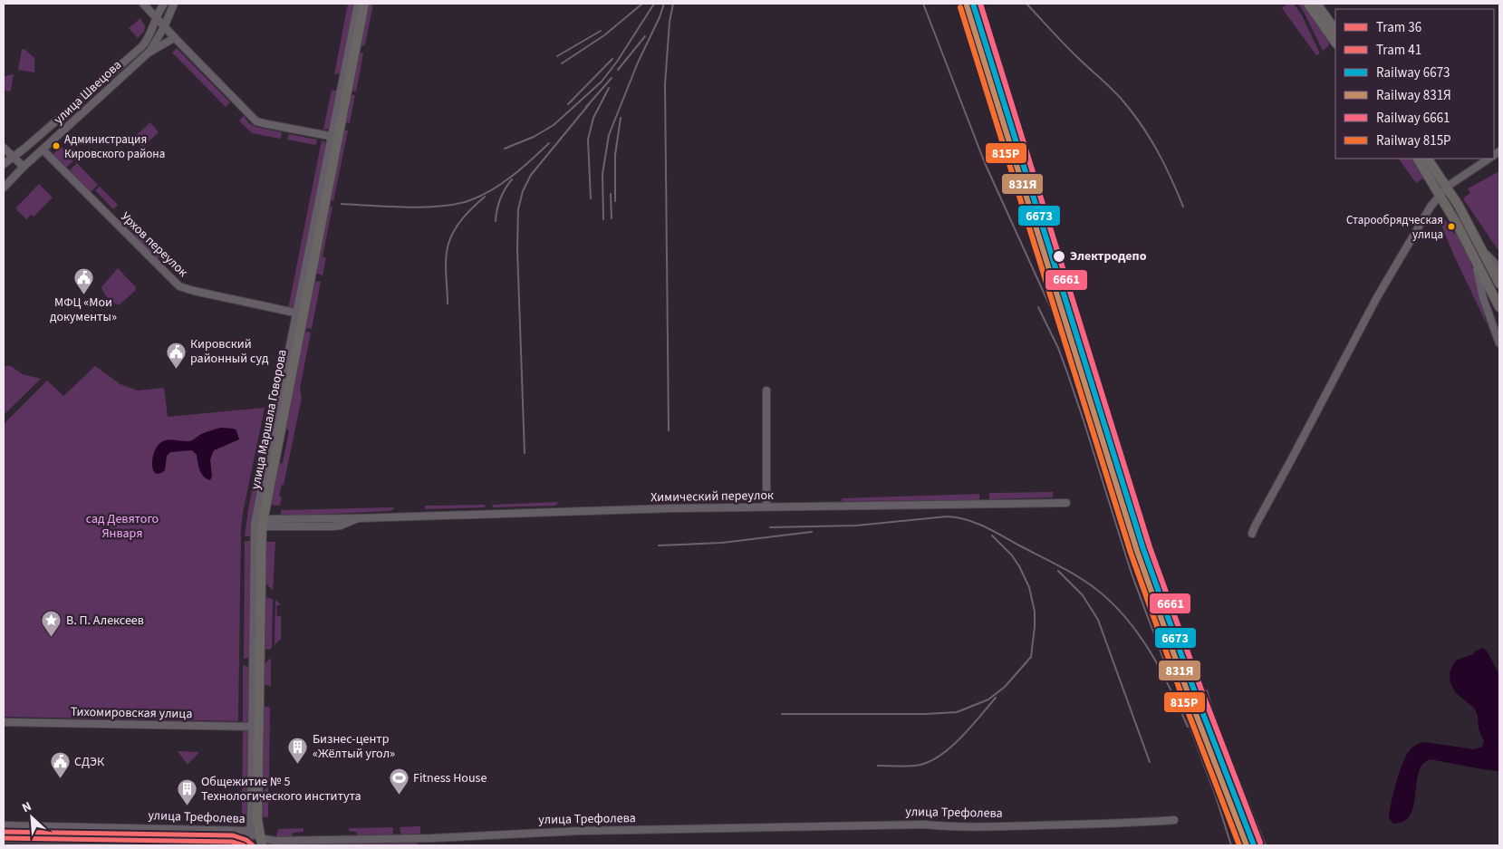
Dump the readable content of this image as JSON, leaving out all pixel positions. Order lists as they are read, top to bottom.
{
  "streets": {
    "main road": ["улица Маршала Говорова", "улица Трефолева"],
    "street": [
      "улица Швецова",
      "Урхов переулок",
      "Химический переулок",
      "Тихомировская улица"
    ]
  },
  "crossings": [
    ["улица Швецова", "Урхов переулок"],
    ["Урхов переулок", "улица Маршала Говорова"],
    ["улица Маршала Говорова", "Химический переулок"],
    ["улица Маршала Говорова", "Тихомировская улица"],
    ["улица Маршала Говорова", "улица Трефолева"]
  ],
  "parks": ["сад Девятого Января"],
  "places": {
    "other": ["Администрация Кировского района", "Старообрядческая улица", "Электродепо"],
    "public building": ["МФЦ «Мои документы»", "Кировский районный суд", "СДЭК"],
    "place": ["В. П. Алексеев"],
    "building": ["Бизнес-центр «Жёлтый угол»", "Общежитие № 5 Технологического института"],
    "sports": ["Fitness House"]
  },
  "lines": [
    "rail line 6673",
    "rail line 6661",
    "rail line 831Я",
    "rail line 815Р",
    "tram line 36",
    "tram line 41"
  ],
  "legend": [
    "Tram 36",
    "Tram 41",
    "Railway 6673",
    "Railway 831Я",
    "Railway 6661",
    "Railway 815Р"
  ],
  "north": "top left"
}
